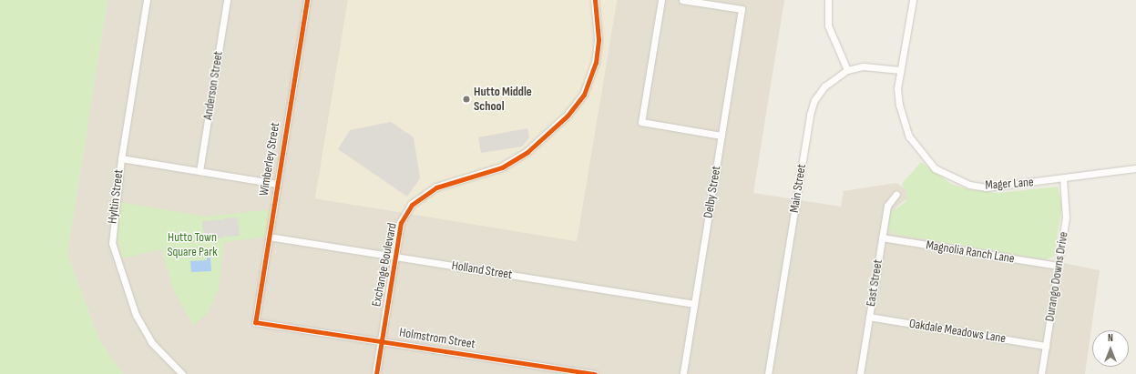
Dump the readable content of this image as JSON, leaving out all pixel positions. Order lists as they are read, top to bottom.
{
  "streets": {
    "street": [
      "Anderson Street",
      "Wimberley Street",
      "Mager Lane",
      "Main Street",
      "Delby Street",
      "Hyltin Street",
      "Magnolia Ranch Lane",
      "Exchange Boulevard",
      "Holland Street",
      "Durango Downs Drive",
      "East Street",
      "Oakdale Meadows Lane",
      "Holmstrom Street"
    ]
  },
  "crossings": [
    ["Wimberley Street", "Holland Street"],
    ["Wimberley Street", "Holmstrom Street"],
    ["Mager Lane", "Main Street"],
    ["Mager Lane", "Durango Downs Drive"],
    ["Delby Street", "Holland Street"],
    ["Magnolia Ranch Lane", "Durango Downs Drive"],
    ["Magnolia Ranch Lane", "East Street"],
    ["Exchange Boulevard", "Holland Street"],
    ["Exchange Boulevard", "Holmstrom Street"],
    ["Durango Downs Drive", "Oakdale Meadows Lane"],
    ["East Street", "Oakdale Meadows Lane"]
  ],
  "parks": ["Hutto Town Square Park"],
  "places": ["Hutto Middle School"],
  "north": "top"
}
